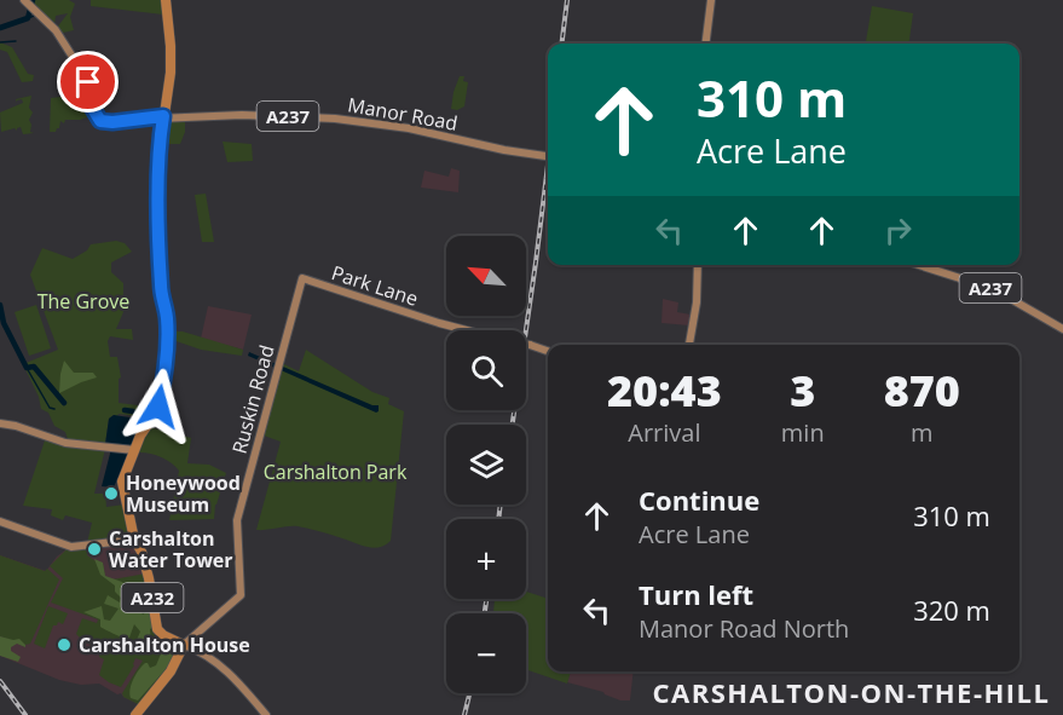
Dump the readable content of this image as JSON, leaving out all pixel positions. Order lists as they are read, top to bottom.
{
  "streets": {
    "highway": ["A232"],
    "main road": [
      "Manor Road",
      "A237",
      "Park Lane",
      "Ruskin Road"
    ]
  },
  "crossings": [
    ["Manor Road", "A237"],
    ["Manor Road", "A232"],
    ["A237", "A232"],
    ["Park Lane", "Ruskin Road"],
    ["Ruskin Road", "A232"]
  ],
  "districts": ["CARSHALTON-ON-THE-HILL"],
  "parks": ["The Grove", "Carshalton Park"],
  "places": ["Honeywood Museum", "Carshalton Water Tower", "Carshalton House"],
  "north": "top left",
  "page": {
    "turn": ["310 m", "Acre Lane"],
    "map_buttons": ["+", "−"],
    "eta": [
      "20:43",
      "Arrival",
      "3",
      "min",
      "870",
      "m"
    ],
    "list": [
      {
        "name": "Continue",
        "note": "Acre Lane",
        "value": "310 m"
      },
      {
        "name": "Turn left",
        "note": "Manor Road North",
        "value": "320 m"
      }
    ]
  }
}
